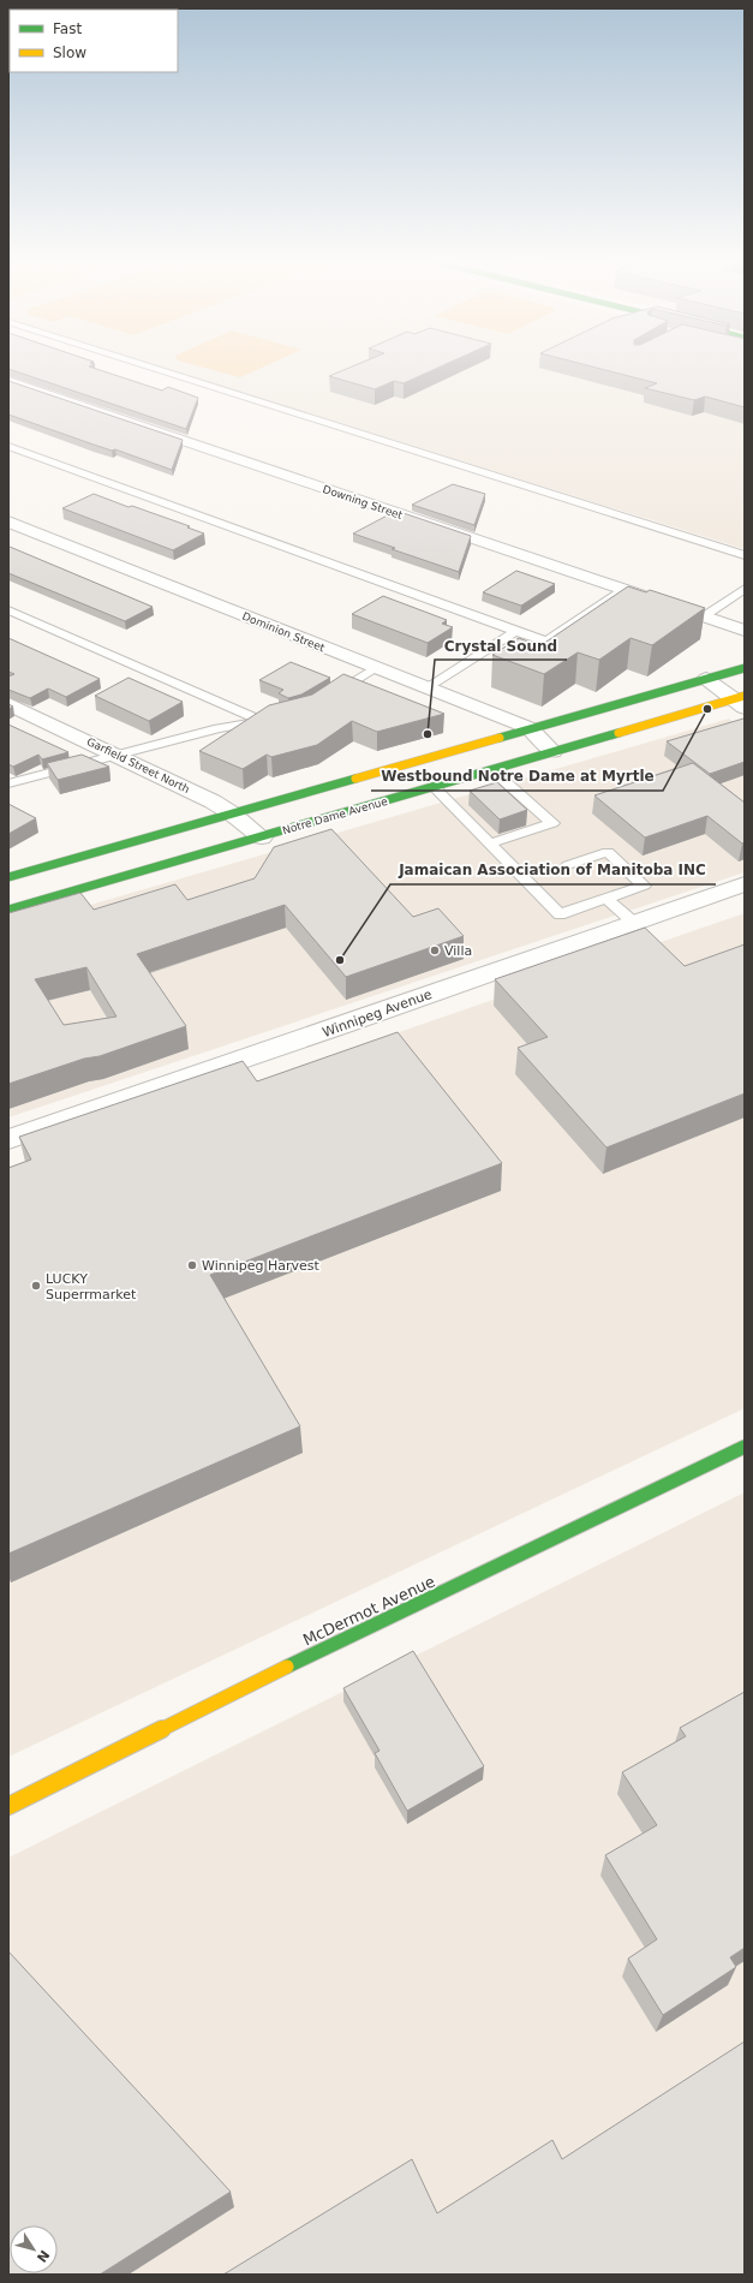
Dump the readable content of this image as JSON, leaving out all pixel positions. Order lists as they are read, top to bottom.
{
  "streets": {
    "main road": ["Notre Dame Avenue", "McDermot Avenue"],
    "street": [
      "Downing Street",
      "Dominion Street",
      "Garfield Street North",
      "Winnipeg Avenue"
    ]
  },
  "crossings": [
    ["Dominion Street", "Notre Dame Avenue"],
    ["Garfield Street North", "Notre Dame Avenue"]
  ],
  "places": [
    "Westbound Notre Dame at Myrtle",
    "Crystal Sound",
    "Villa",
    "Jamaican Association of Manitoba INC",
    "Winnipeg Harvest",
    "LUCKY Superrmarket"
  ],
  "legend": ["Fast", "Slow"],
  "north": "bottom right"
}
